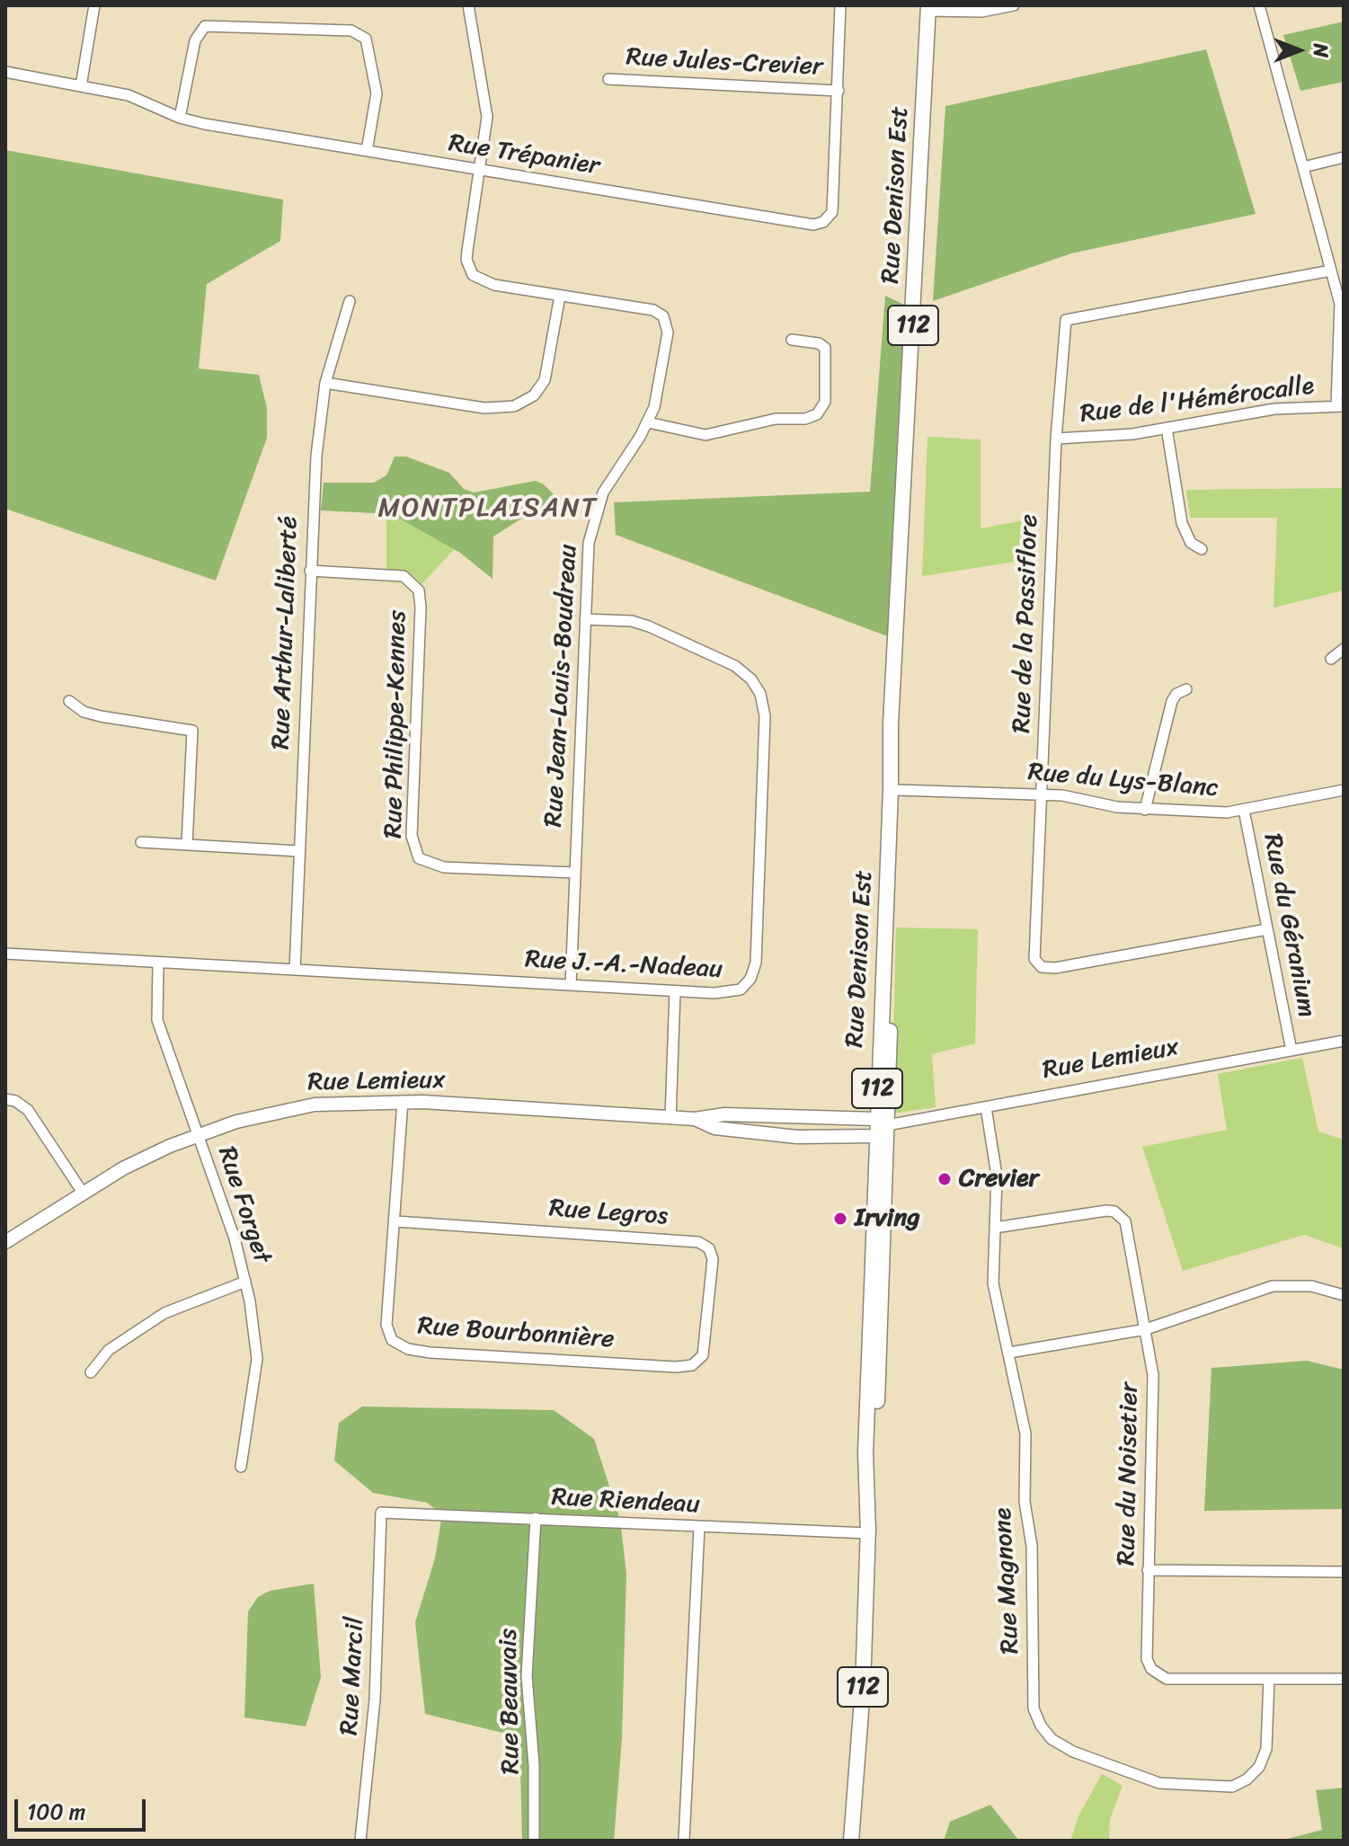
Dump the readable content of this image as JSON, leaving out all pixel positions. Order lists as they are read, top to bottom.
{
  "streets": {
    "main road": ["Rue Denison Est", "112"],
    "street": [
      "Rue Jules-Crevier",
      "Rue Trépanier",
      "Rue de l'Hémérocalle",
      "Rue de la Passiflore",
      "Rue Arthur-Laliberté",
      "Rue Jean-Louis-Boudreau",
      "Rue Philippe-Kennes",
      "Rue du Lys-Blanc",
      "Rue du Géranium",
      "Rue J.-A.-Nadeau",
      "Rue Lemieux",
      "Rue Forget",
      "Rue Legros",
      "Rue Bourbonnière",
      "Rue du Noisetier",
      "Rue Riendeau",
      "Rue Magnone",
      "Rue Marcil",
      "Rue Beauvais"
    ]
  },
  "crossings": [
    ["Rue Jules-Crevier", "Rue Trépanier"],
    ["Rue Trépanier", "Rue Jean-Louis-Boudreau"],
    ["Rue Denison Est", "Rue du Lys-Blanc"],
    ["Rue Denison Est", "Rue Lemieux"],
    ["Rue Denison Est", "Rue Riendeau"],
    ["Rue de l'Hémérocalle", "Rue de la Passiflore"],
    ["Rue de la Passiflore", "Rue du Lys-Blanc"],
    ["Rue de la Passiflore", "Rue du Géranium"],
    ["Rue Arthur-Laliberté", "Rue Philippe-Kennes"],
    ["Rue Arthur-Laliberté", "Rue J.-A.-Nadeau"],
    ["Rue Jean-Louis-Boudreau", "Rue Philippe-Kennes"],
    ["Rue Jean-Louis-Boudreau", "Rue J.-A.-Nadeau"],
    ["Rue du Lys-Blanc", "Rue du Géranium"],
    ["Rue du Géranium", "Rue Lemieux"],
    ["Rue J.-A.-Nadeau", "Rue Forget"],
    ["Rue Lemieux", "Rue Forget"],
    ["Rue Lemieux", "Rue Bourbonnière"],
    ["Rue Lemieux", "Rue Magnone"],
    ["Rue Legros", "Rue Bourbonnière"],
    ["Rue du Noisetier", "Rue Magnone"],
    ["Rue Riendeau", "Rue Marcil"],
    ["Rue Riendeau", "Rue Beauvais"]
  ],
  "districts": ["MONTPLAISANT"],
  "places": ["Crevier", "Irving"],
  "scale_bar": "100 m",
  "north": "right"
}
